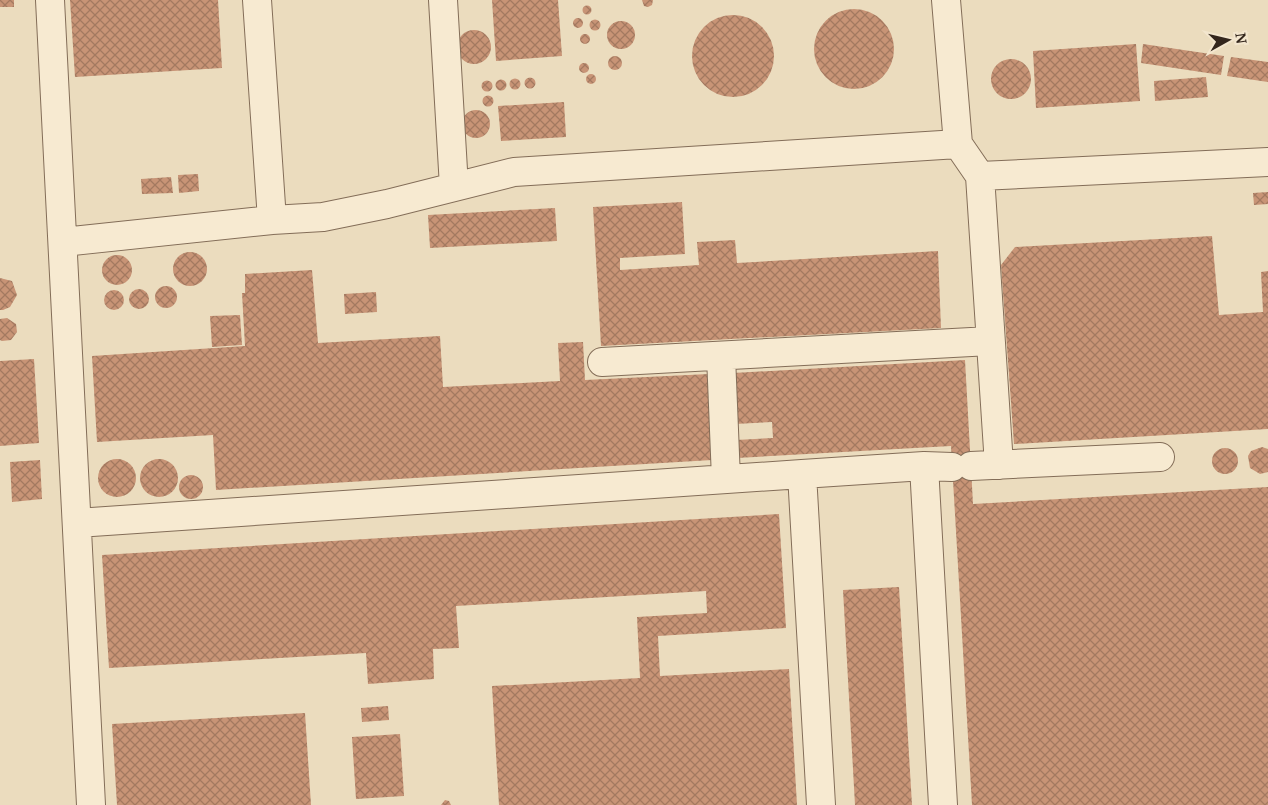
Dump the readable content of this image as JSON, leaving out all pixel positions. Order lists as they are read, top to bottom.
{
  "north": "right"
}
